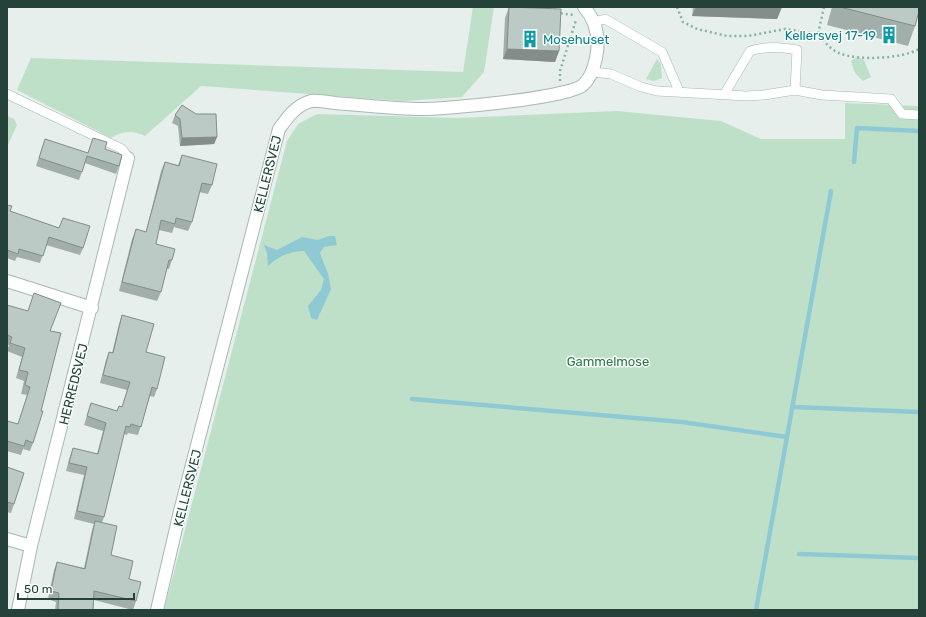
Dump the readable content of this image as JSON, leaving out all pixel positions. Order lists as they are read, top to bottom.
{
  "streets": {
    "street": ["KELLERSVEJ", "HERREDSVEJ"]
  },
  "parks": ["Gammelmose"],
  "places": {
    "building": ["Kellersvej 17-19", "Mosehuset"]
  },
  "scale_bar": "50 m"
}
